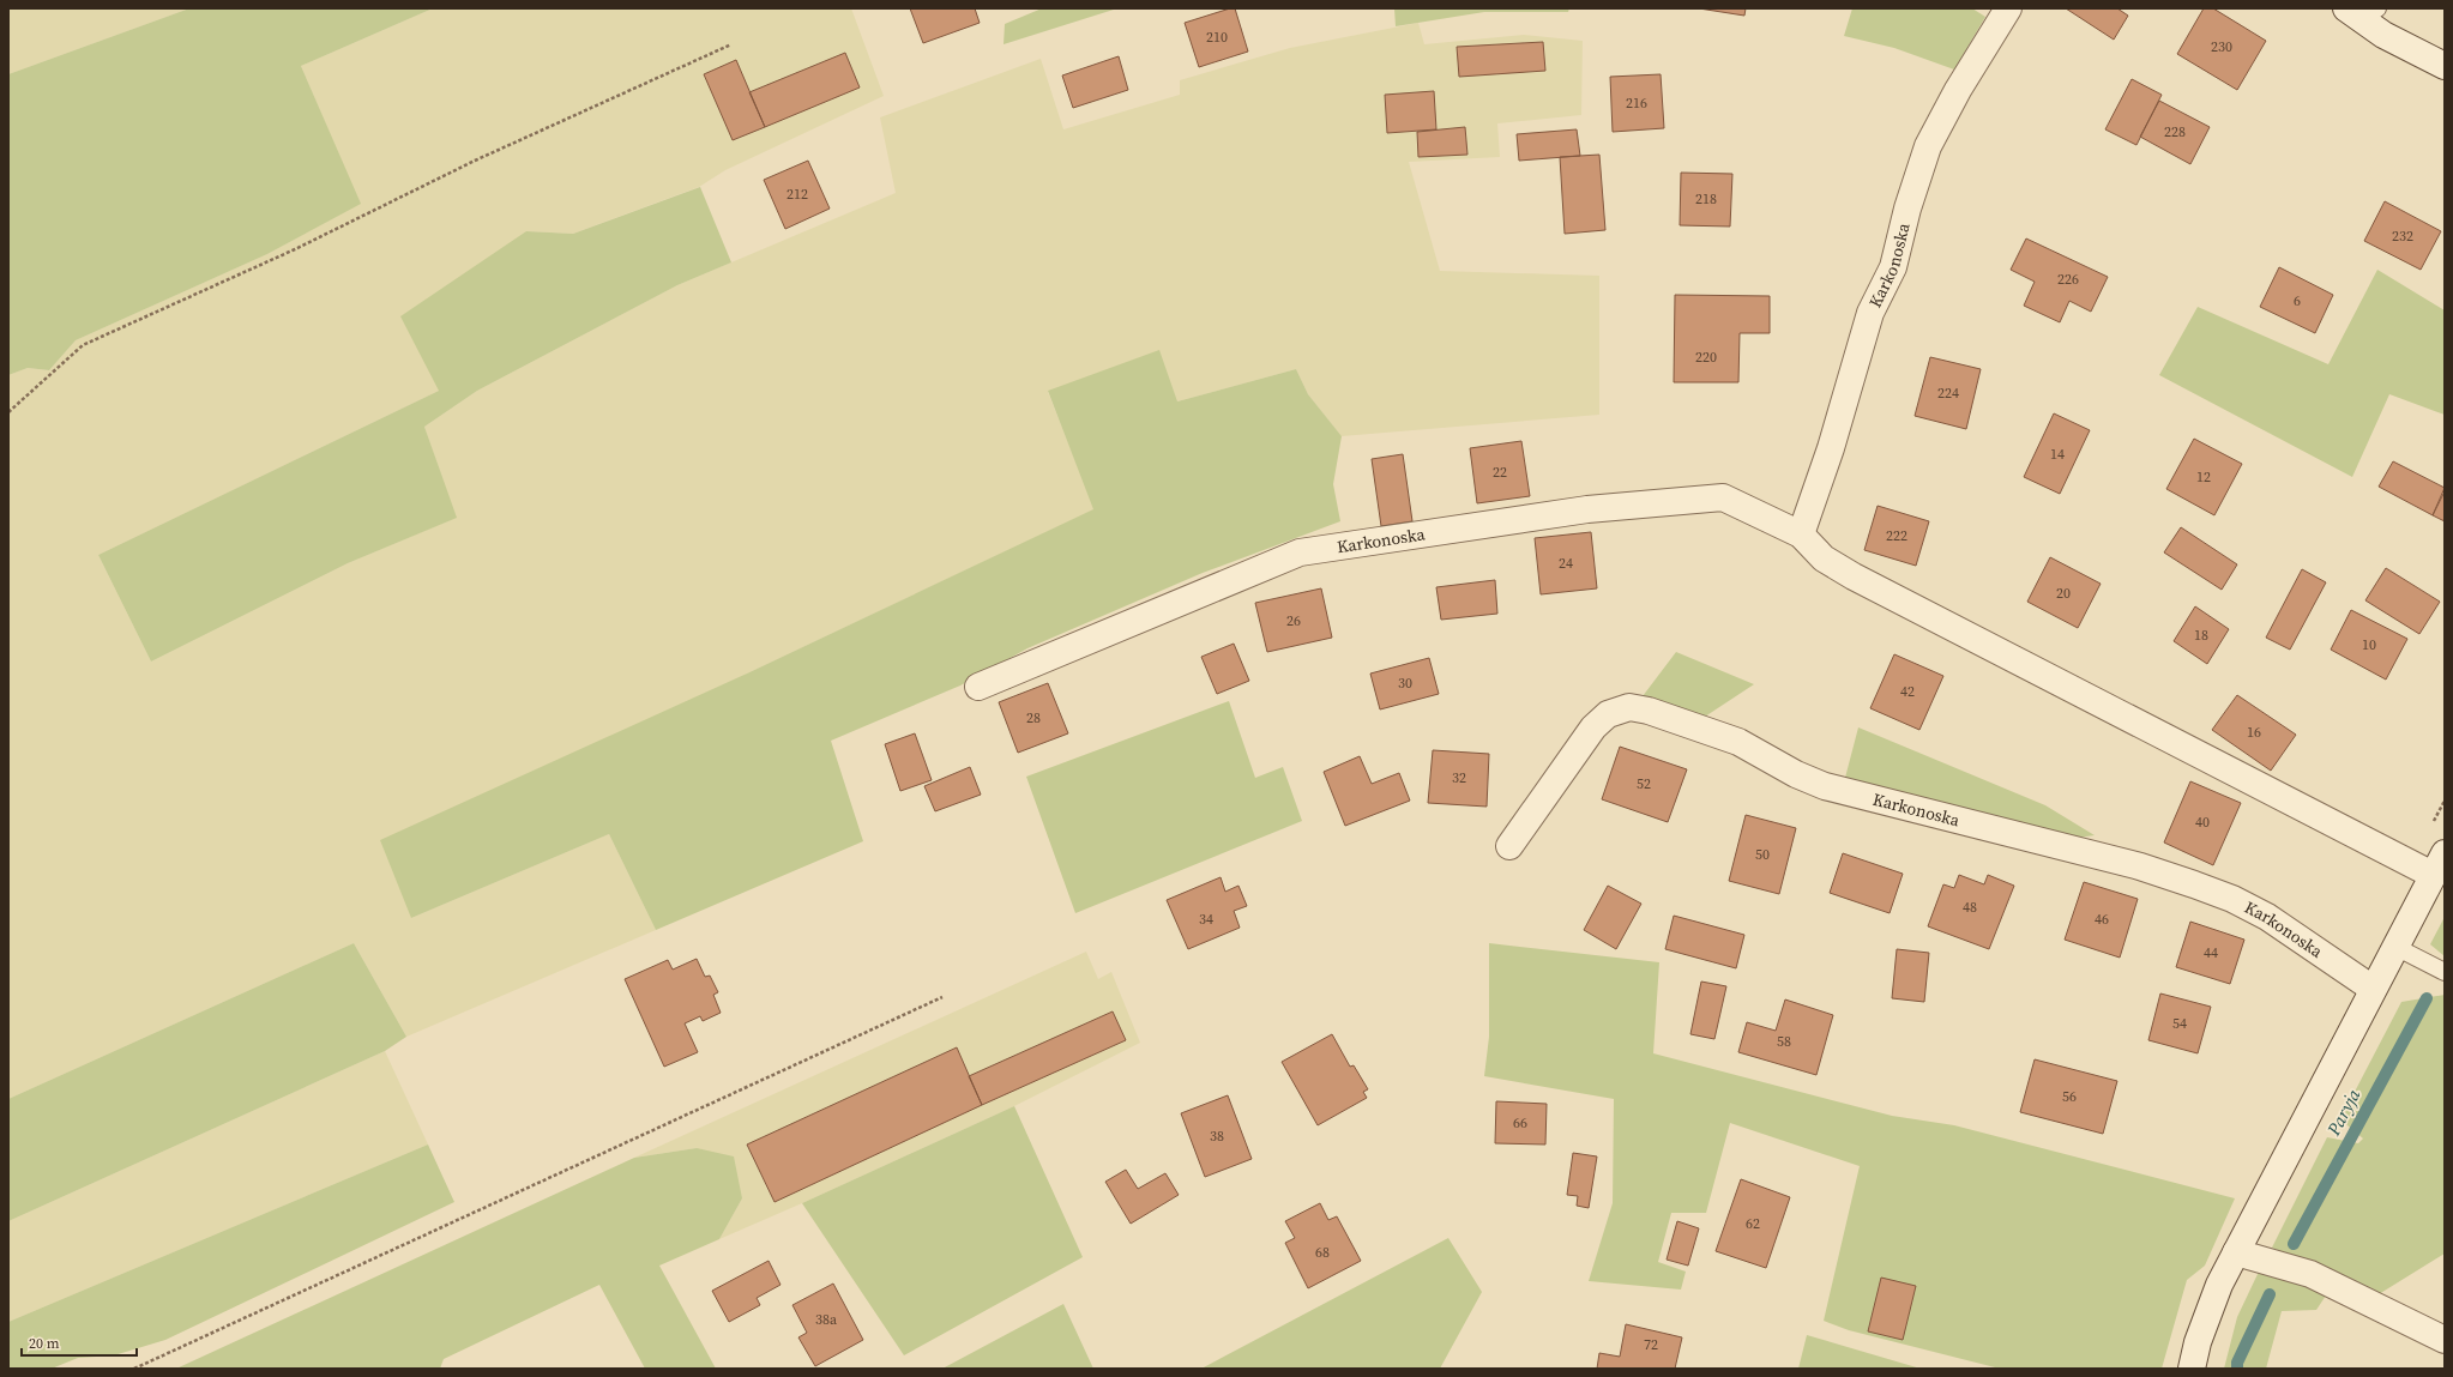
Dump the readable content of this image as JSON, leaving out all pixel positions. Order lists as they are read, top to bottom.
{
  "streets": {
    "street": ["Karkonoska"]
  },
  "water": ["Paryja"],
  "house_numbers": [
    "210",
    "230",
    "216",
    "228",
    "212",
    "218",
    "232",
    "226",
    "6",
    "220",
    "224",
    "14",
    "22",
    "12",
    "222",
    "24",
    "20",
    "26",
    "18",
    "10",
    "30",
    "42",
    "28",
    "16",
    "32",
    "52",
    "40",
    "50",
    "48",
    "34",
    "46",
    "44",
    "54",
    "58",
    "56",
    "66",
    "38",
    "62",
    "68",
    "38a",
    "72"
  ],
  "scale_bar": "20 m"
}
